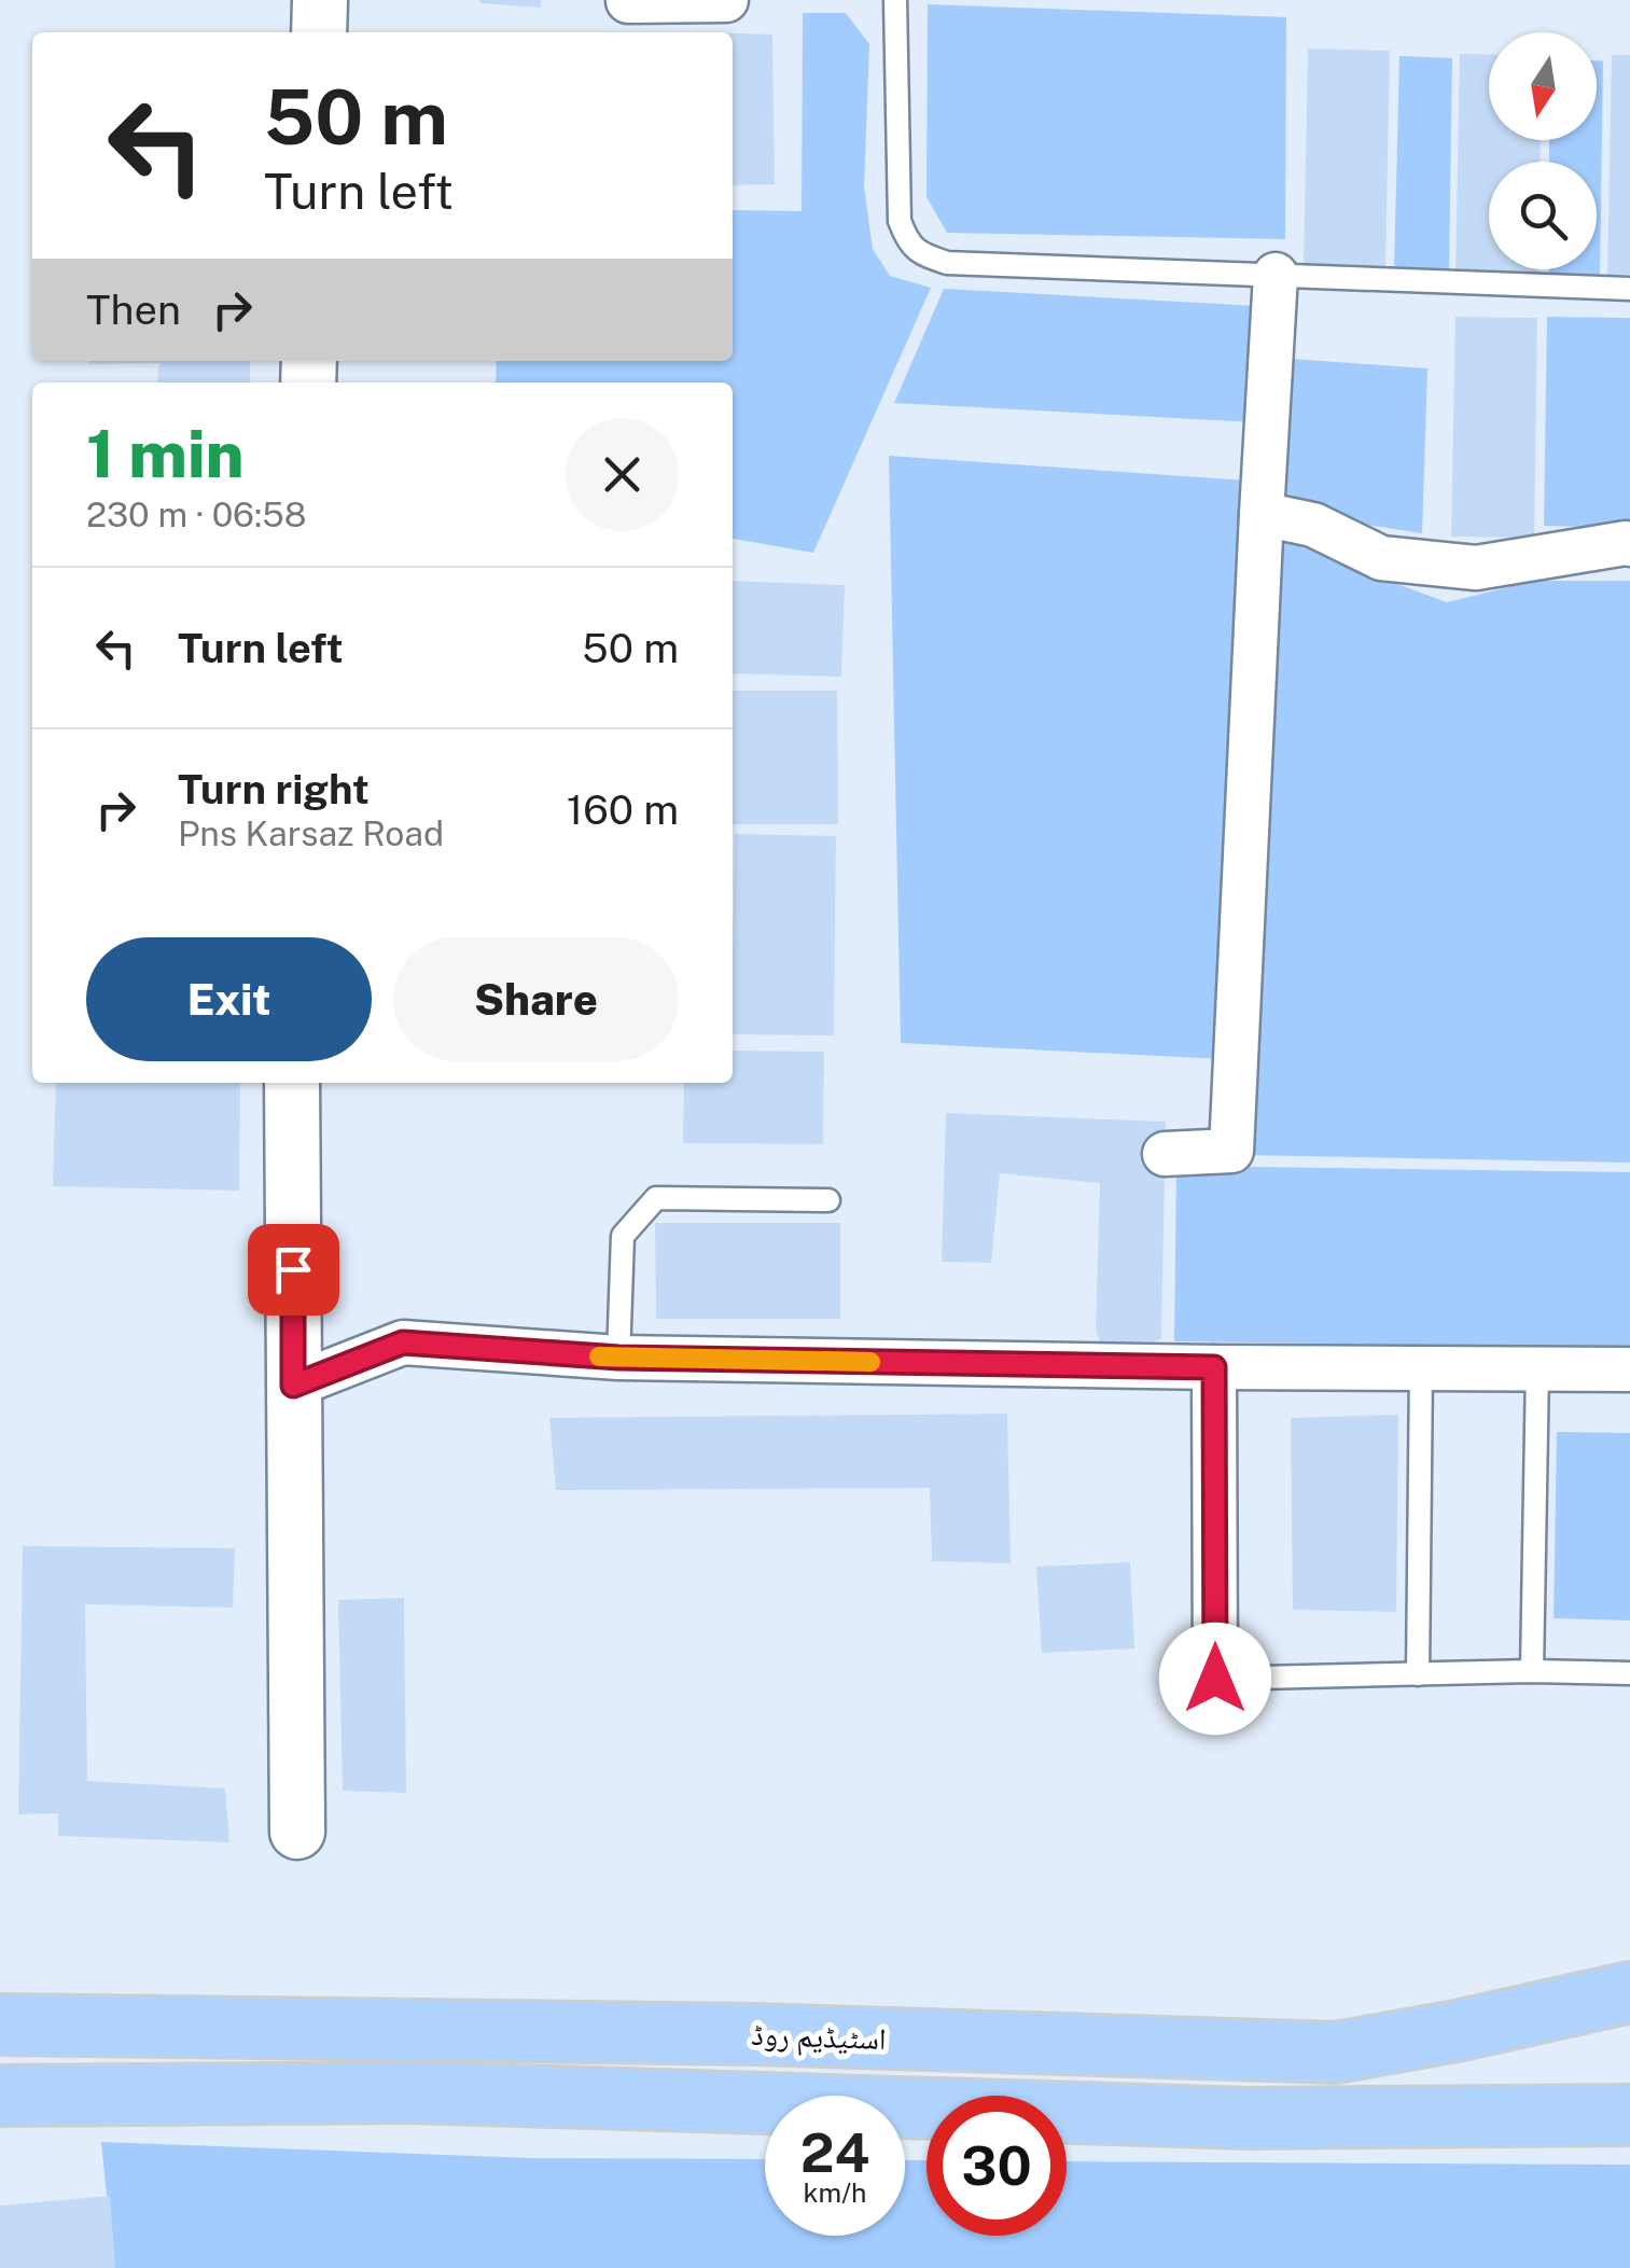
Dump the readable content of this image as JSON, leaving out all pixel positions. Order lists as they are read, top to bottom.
{
  "streets": {
    "main road": ["اسٹیڈیم روڈ"]
  },
  "north": "bottom",
  "page": {
    "turn": ["50 m", "Turn left"],
    "then": "Then",
    "heading": ["1 min", "230 m · 06:58"],
    "list": [
      {
        "name": "Turn left",
        "value": "50 m"
      },
      {
        "name": "Turn right",
        "note": "Pns Karsaz Road",
        "value": "160 m"
      }
    ],
    "buttons": ["Exit", "Share"],
    "speed": "24 km/h",
    "limit": "30"
  }
}
